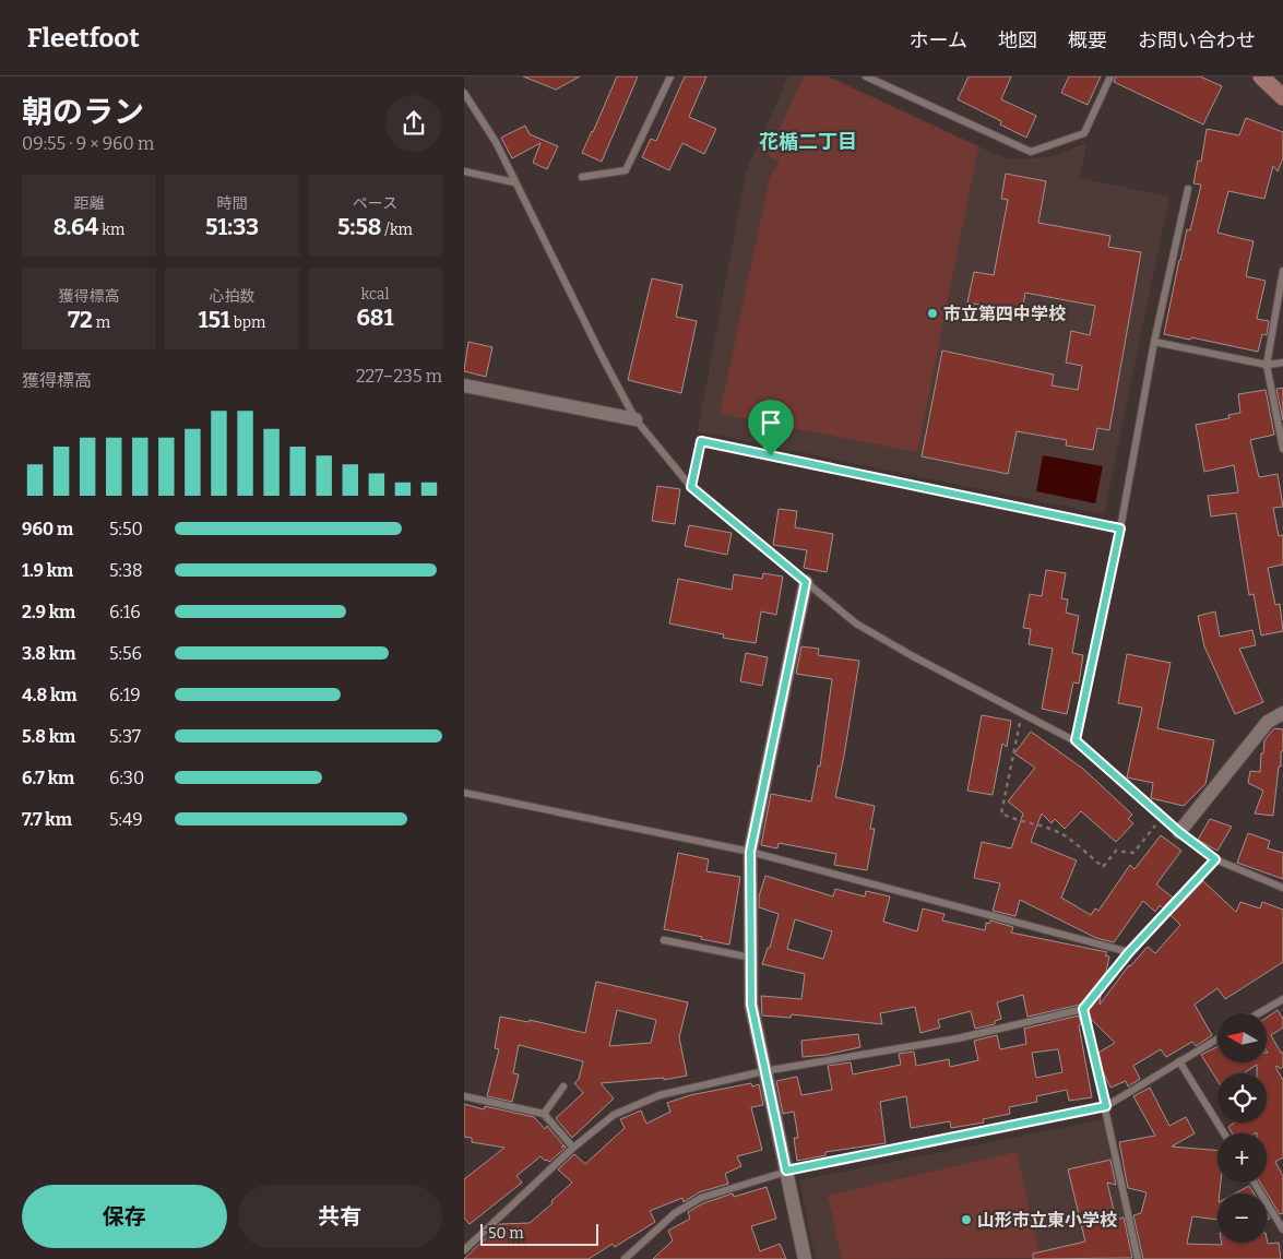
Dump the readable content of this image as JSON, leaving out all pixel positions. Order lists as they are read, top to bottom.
{
  "districts": ["花楯二丁目"],
  "places": ["市立第四中学校", "山形市立東小学校"],
  "scale_bar": "50 m",
  "north": "left",
  "page": {
    "header": "Fleetfoot",
    "nav": [
      "ホーム",
      "地図",
      "概要",
      "お問い合わせ"
    ],
    "heading": ["朝のラン", "09:55 · 9 × 960 m"],
    "stats": [
      ["距離", "8.64 km"],
      ["時間", "51:33"],
      ["ペース", "5:58 /km"],
      ["獲得標高", "72 m"],
      ["心拍数", "151 bpm"],
      ["kcal", "681"]
    ],
    "chart": ["獲得標高", "227–235 m"],
    "list": [
      {
        "name": "960 m",
        "note": "5:50"
      },
      {
        "name": "1.9 km",
        "note": "5:38"
      },
      {
        "name": "2.9 km",
        "note": "6:16"
      },
      {
        "name": "3.8 km",
        "note": "5:56"
      },
      {
        "name": "4.8 km",
        "note": "6:19"
      },
      {
        "name": "5.8 km",
        "note": "5:37"
      },
      {
        "name": "6.7 km",
        "note": "6:30"
      },
      {
        "name": "7.7 km",
        "note": "5:49"
      }
    ],
    "map_buttons": ["+", "−"],
    "buttons": ["保存", "共有"],
    "scale": "50 m"
  }
}
